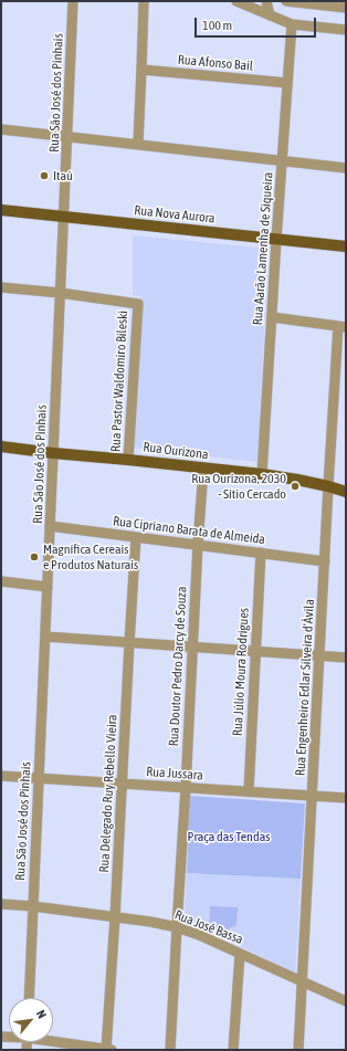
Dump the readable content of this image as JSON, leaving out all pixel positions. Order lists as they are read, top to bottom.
{
  "streets": {
    "main road": ["Rua Nova Aurora", "Rua Ourizona"],
    "street": [
      "Rua Afonso Bail",
      "Rua São José dos Pinhais",
      "Rua Aarão Lamenha de Siqueira",
      "Rua Pastor Waldomiro Bileski",
      "Rua Cipriano Barata de Almeida",
      "Rua Doutor Pedro Darcy de Souza",
      "Rua Júlio Moura Rodrigues",
      "Rua Engenheiro Edlar Silveira d'Ávila",
      "Rua Jussara",
      "Rua Delegado Ruy Rebello Vieira",
      "Rua José Bassa"
    ]
  },
  "crossings": [
    ["Rua Afonso Bail", "Rua Aarão Lamenha de Siqueira"],
    ["Rua São José dos Pinhais", "Rua Nova Aurora"],
    ["Rua São José dos Pinhais", "Rua Pastor Waldomiro Bileski"],
    ["Rua São José dos Pinhais", "Rua Ourizona"],
    ["Rua São José dos Pinhais", "Rua Cipriano Barata de Almeida"],
    ["Rua São José dos Pinhais", "Rua Jussara"],
    ["Rua São José dos Pinhais", "Rua José Bassa"],
    ["Rua Nova Aurora", "Rua Aarão Lamenha de Siqueira"],
    ["Rua Aarão Lamenha de Siqueira", "Rua Ourizona"],
    ["Rua Pastor Waldomiro Bileski", "Rua Ourizona"],
    ["Rua Ourizona", "Rua Doutor Pedro Darcy de Souza"],
    ["Rua Ourizona", "Rua Engenheiro Edlar Silveira d'Ávila"],
    ["Rua Cipriano Barata de Almeida", "Rua Doutor Pedro Darcy de Souza"],
    ["Rua Cipriano Barata de Almeida", "Rua Júlio Moura Rodrigues"],
    ["Rua Cipriano Barata de Almeida", "Rua Engenheiro Edlar Silveira d'Ávila"],
    ["Rua Cipriano Barata de Almeida", "Rua Delegado Ruy Rebello Vieira"],
    ["Rua Doutor Pedro Darcy de Souza", "Rua Jussara"],
    ["Rua Doutor Pedro Darcy de Souza", "Rua José Bassa"],
    ["Rua Júlio Moura Rodrigues", "Rua Jussara"],
    ["Rua Engenheiro Edlar Silveira d'Ávila", "Rua Jussara"],
    ["Rua Engenheiro Edlar Silveira d'Ávila", "Rua José Bassa"],
    ["Rua Jussara", "Rua Delegado Ruy Rebello Vieira"],
    ["Rua Delegado Ruy Rebello Vieira", "Rua José Bassa"]
  ],
  "parks": ["Praça das Tendas"],
  "places": ["Itaú", "Rua Ourizona, 2030 - Sítio Cercado", "Magnífica Cereais e Produtos Naturais"],
  "scale_bar": "100 m",
  "north": "top right"
}
